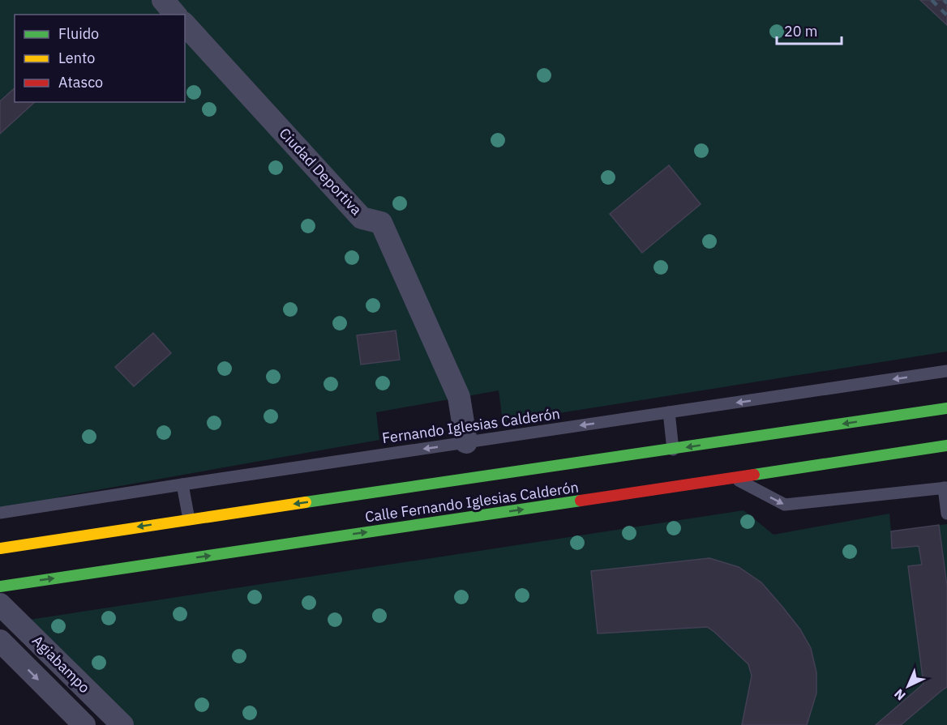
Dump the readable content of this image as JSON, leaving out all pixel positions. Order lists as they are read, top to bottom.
{
  "streets": {
    "street": ["Ciudad Deportiva", "Calle Fernando Iglesias Calderón", "Agiabampo"],
    "lane": ["Fernando Iglesias Calderón"]
  },
  "crossings": [
    ["Ciudad Deportiva", "Fernando Iglesias Calderón"]
  ],
  "one_way": ["Fernando Iglesias Calderón"],
  "legend": ["Fluido", "Lento", "Atasco"],
  "scale_bar": "20 m",
  "north": "bottom left"
}
